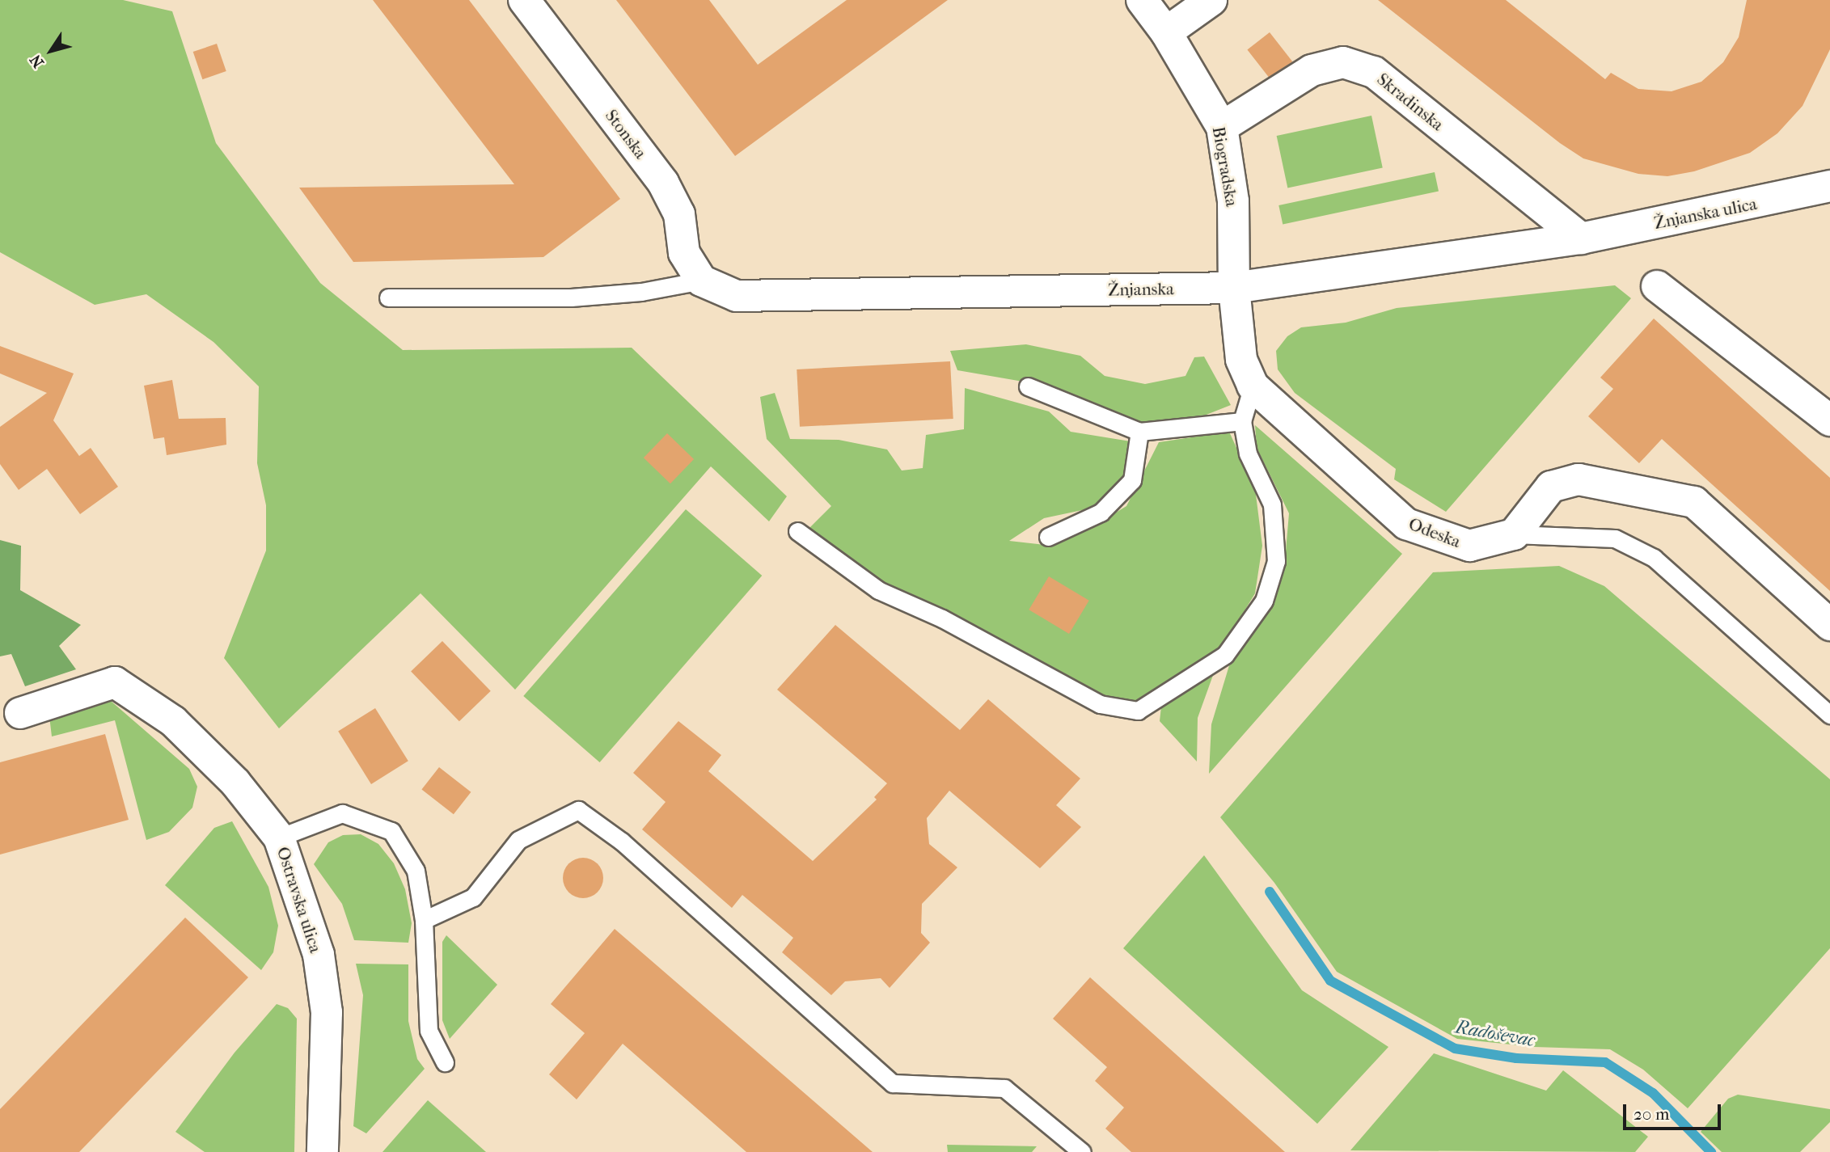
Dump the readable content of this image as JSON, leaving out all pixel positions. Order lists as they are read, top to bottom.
{
  "streets": {
    "street": [
      "Skradinska",
      "Stonska",
      "Biogradska",
      "Žnjanska ulica",
      "Žnjanska",
      "Odeska",
      "Ostravska ulica"
    ]
  },
  "crossings": [
    ["Skradinska", "Biogradska"],
    ["Skradinska", "Žnjanska ulica"],
    ["Skradinska", "Žnjanska"],
    ["Stonska", "Žnjanska"],
    ["Biogradska", "Žnjanska"],
    ["Biogradska", "Odeska"],
    ["Žnjanska ulica", "Žnjanska"],
    ["Žnjanska", "Odeska"]
  ],
  "water": ["Radoševac"],
  "scale_bar": "20 m",
  "north": "bottom left"
}
